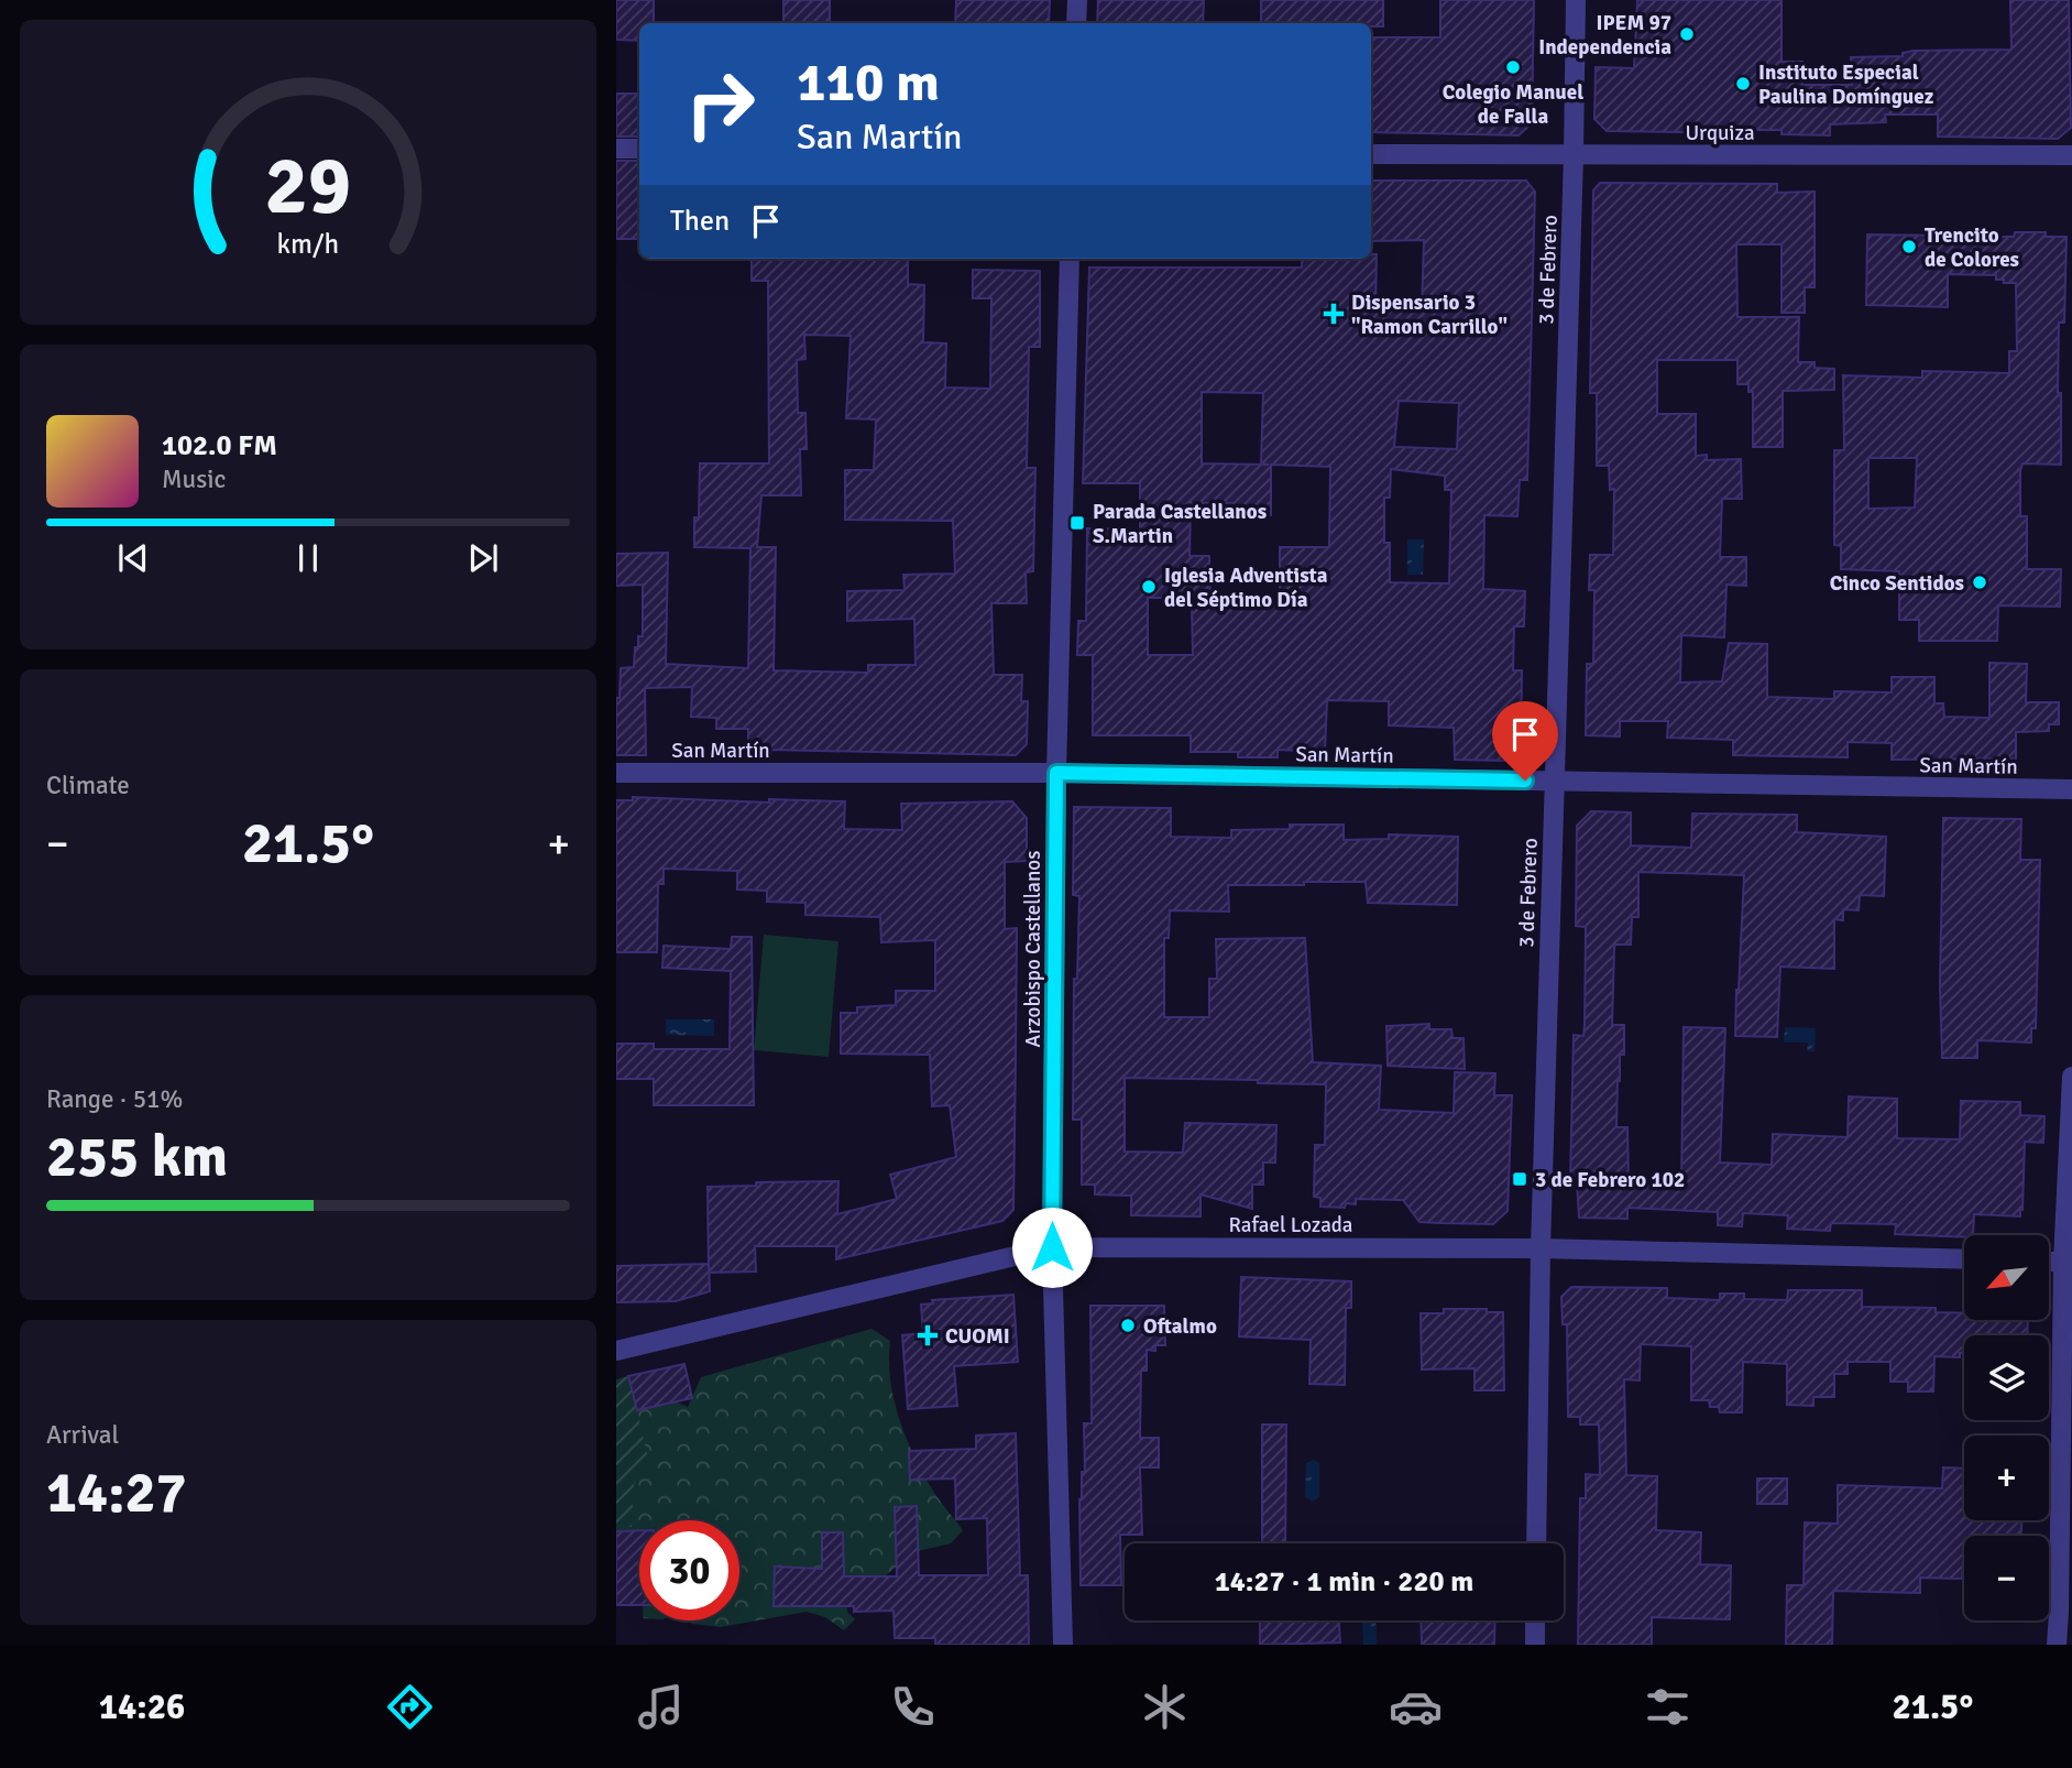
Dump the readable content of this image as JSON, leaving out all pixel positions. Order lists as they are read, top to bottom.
{
  "streets": {
    "street": [
      "Urquiza",
      "3 de Febrero",
      "San Martín",
      "Arzobispo Castellanos",
      "Rafael Lozada"
    ]
  },
  "crossings": [
    ["Urquiza", "3 de Febrero"],
    ["3 de Febrero", "San Martín"],
    ["3 de Febrero", "Rafael Lozada"],
    ["San Martín", "Arzobispo Castellanos"],
    ["Arzobispo Castellanos", "Rafael Lozada"]
  ],
  "places": {
    "other": [
      "IPEM 97 Independencia",
      "Colegio Manuel de Falla",
      "Instituto Especial Paulina Domínguez",
      "Trencito de Colores",
      "Cinco Sentidos",
      "Iglesia Adventista del Séptimo Día",
      "Oftalmo"
    ],
    "health": ["Dispensario 3 \"Ramon Carrillo\"", "CUOMI"],
    "transit": ["Parada Castellanos S.Martin", "3 de Febrero 102"]
  },
  "north": "bottom left",
  "page": {
    "turn": ["110 m", "San Martín"],
    "then": "Then",
    "song": ["102.0 FM", "Music"],
    "tile": [
      "Climate",
      ["Range · 51%", "255 km"],
      ["Arrival", "14:27"]
    ],
    "heat": ["−", "21.5°", "+"],
    "map_buttons": ["+", "−"],
    "limit": "30",
    "trip": "14:27 · 1 min · 220 m",
    "tabs": ["14:26", "21.5°"],
    "gauge": ["29", "km/h"]
  }
}
